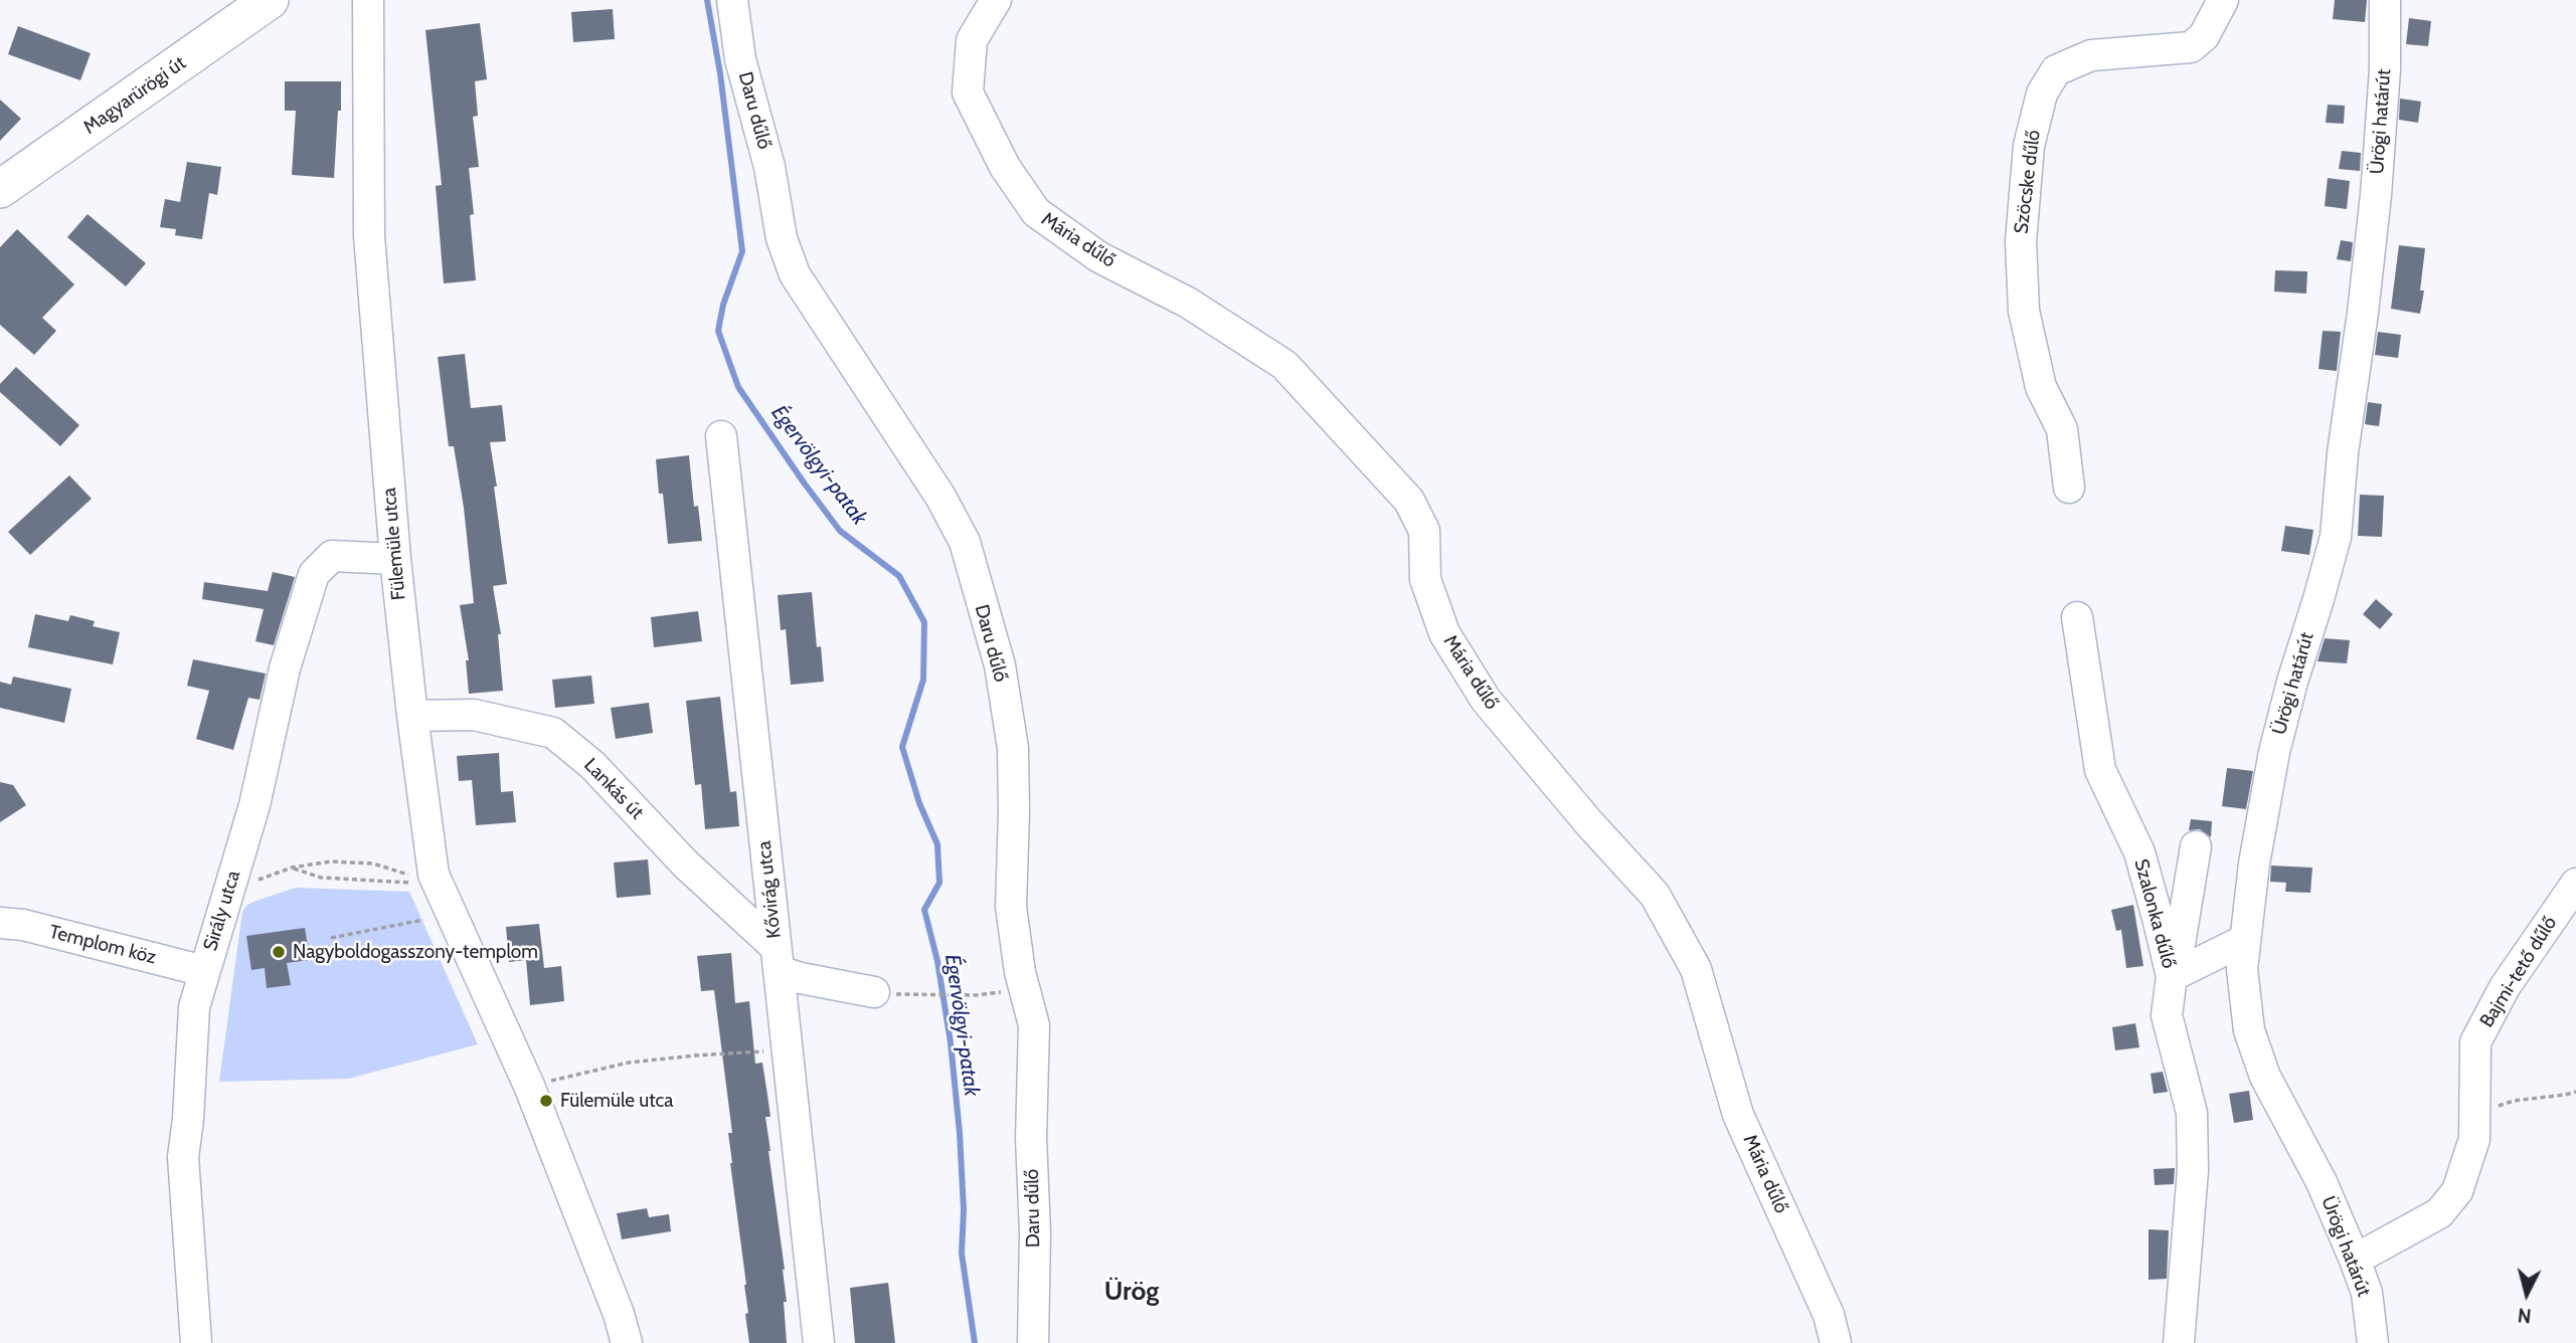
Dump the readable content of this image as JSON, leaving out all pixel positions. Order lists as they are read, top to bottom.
{
  "streets": {
    "main road": ["Magyarürögi út"],
    "street": [
      "Daru dűlő",
      "Ürögi határút",
      "Szöcske dűlő",
      "Mária dűlő",
      "Fülemüle utca",
      "Lankás út",
      "Kővirág utca",
      "Sirály utca",
      "Szalonka dűlő",
      "Templom köz",
      "Bajmi-tető dűlő"
    ]
  },
  "crossings": [
    ["Ürögi határút", "Bajmi-tető dűlő"],
    ["Fülemüle utca", "Lankás út"],
    ["Fülemüle utca", "Sirály utca"],
    ["Lankás út", "Kővirág utca"],
    ["Sirály utca", "Templom köz"]
  ],
  "districts": ["Ürög"],
  "water": ["Égervölgyi-patak"],
  "places": ["Nagyboldogasszony-templom", "Fülemüle utca"],
  "north": "bottom"
}
